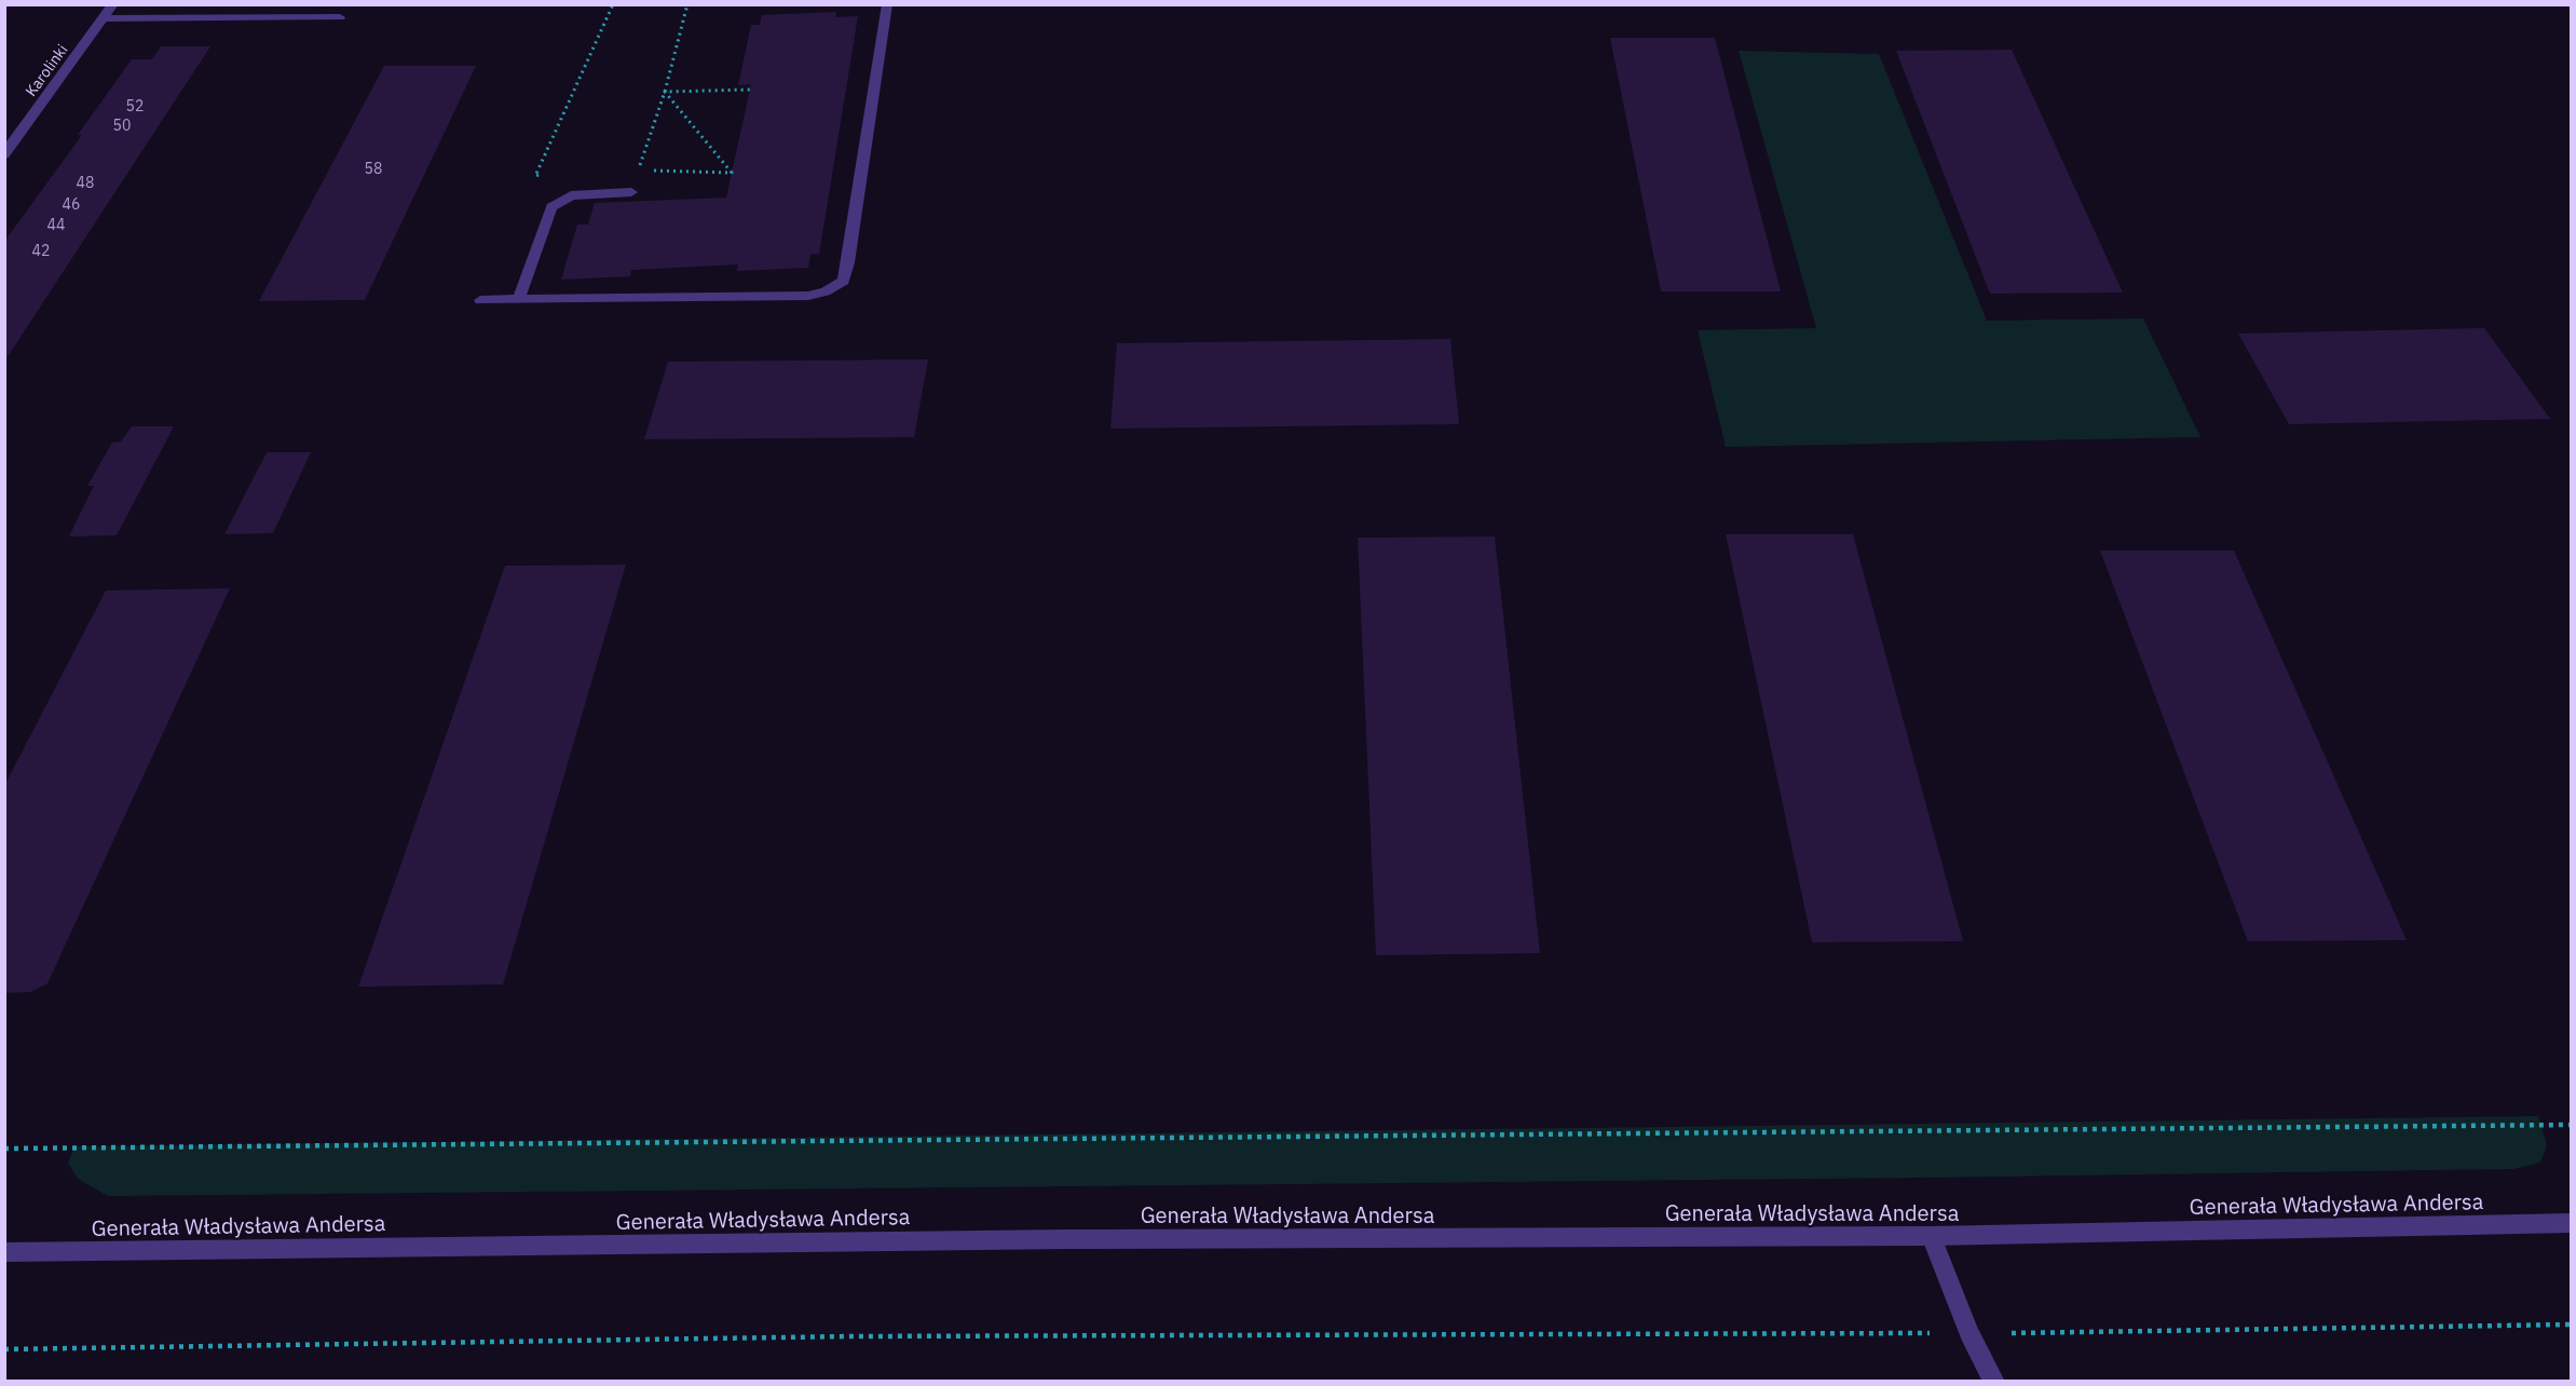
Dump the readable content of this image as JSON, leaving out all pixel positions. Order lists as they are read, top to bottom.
{
  "streets": {
    "street": ["Karolinki", "Generała Władysława Andersa"]
  },
  "house_numbers": [
    "52",
    "50",
    "58",
    "48",
    "46",
    "44",
    "42"
  ]
}
